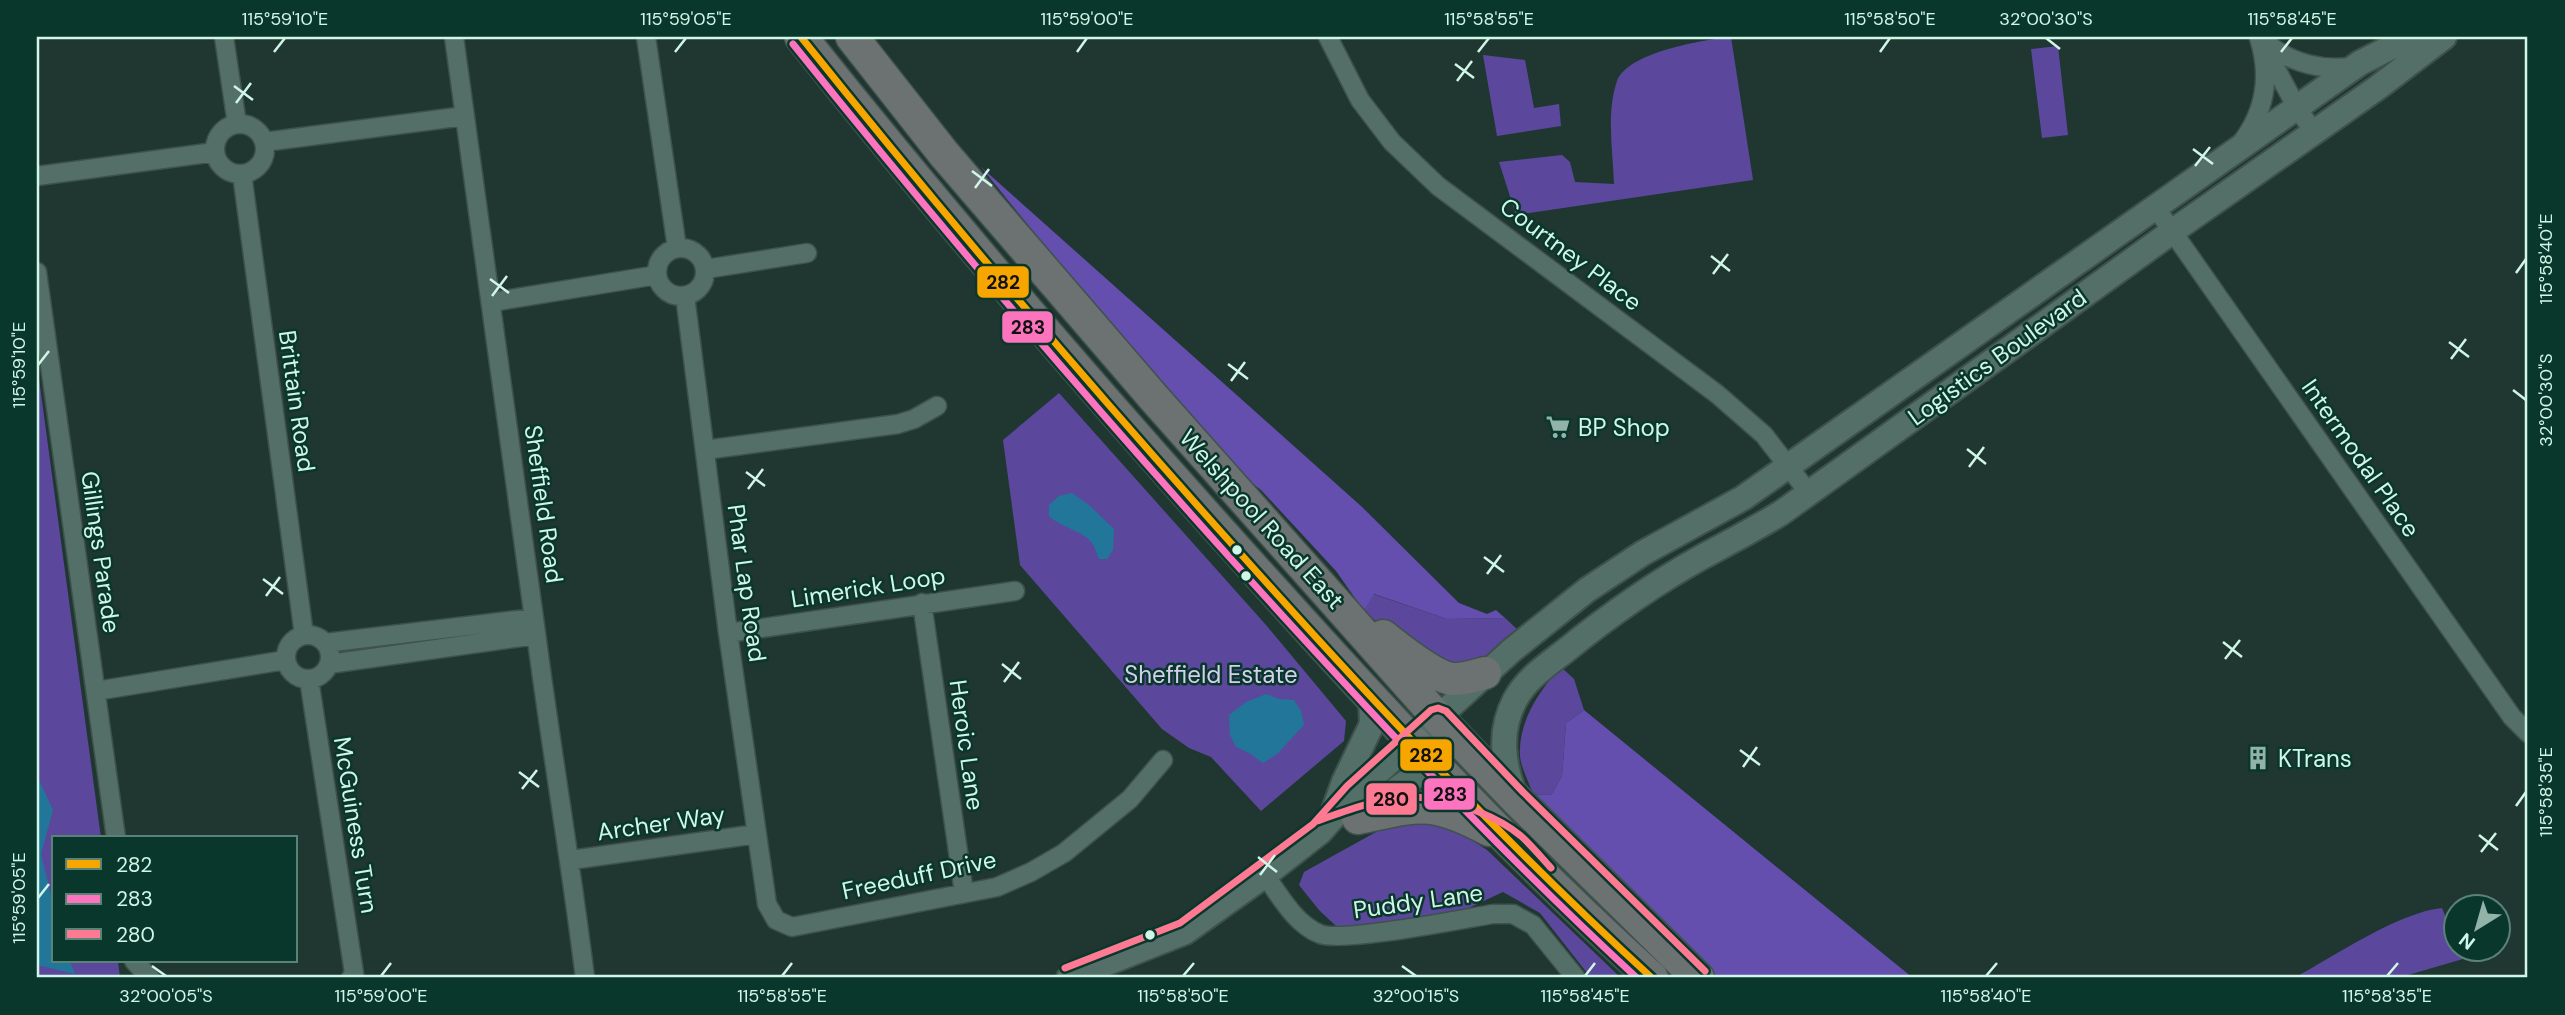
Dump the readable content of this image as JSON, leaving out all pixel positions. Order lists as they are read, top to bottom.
{
  "streets": {
    "highway": ["Welshpool Road East"],
    "street": [
      "Courtney Place",
      "Logistics Boulevard",
      "Brittain Road",
      "Intermodal Place",
      "Sheffield Road",
      "Gillings Parade",
      "Phar Lap Road",
      "Limerick Loop",
      "Heroic Lane",
      "Archer Way",
      "McGuiness Turn",
      "Freeduff Drive",
      "Puddy Lane"
    ]
  },
  "crossings": [
    ["Courtney Place", "Logistics Boulevard"],
    ["Logistics Boulevard", "Intermodal Place"],
    ["Logistics Boulevard", "Welshpool Road East"],
    ["Logistics Boulevard", "Puddy Lane"],
    ["Brittain Road", "McGuiness Turn"],
    ["Sheffield Road", "Archer Way"],
    ["Phar Lap Road", "Limerick Loop"],
    ["Phar Lap Road", "Archer Way"],
    ["Phar Lap Road", "Freeduff Drive"],
    ["Limerick Loop", "Heroic Lane"],
    ["Heroic Lane", "Freeduff Drive"],
    ["Archer Way", "Freeduff Drive"]
  ],
  "parks": ["Sheffield Estate"],
  "places": {
    "supermarket": ["BP Shop"],
    "building": ["KTrans"]
  },
  "lines": ["transit line 282", "transit line 283", "transit line 280"],
  "legend": ["282", "283", "280"],
  "north": "bottom left",
  "coordinates": [
    "115°59'10\"E",
    "115°59'05\"E",
    "115°59'00\"E",
    "115°58'55\"E",
    "115°58'50\"E",
    "32°00'30\"S",
    "115°58'45\"E",
    "115°58'40\"E",
    "115°58'35\"E",
    "32°00'05\"S",
    "32°00'15\"S"
  ]
}
